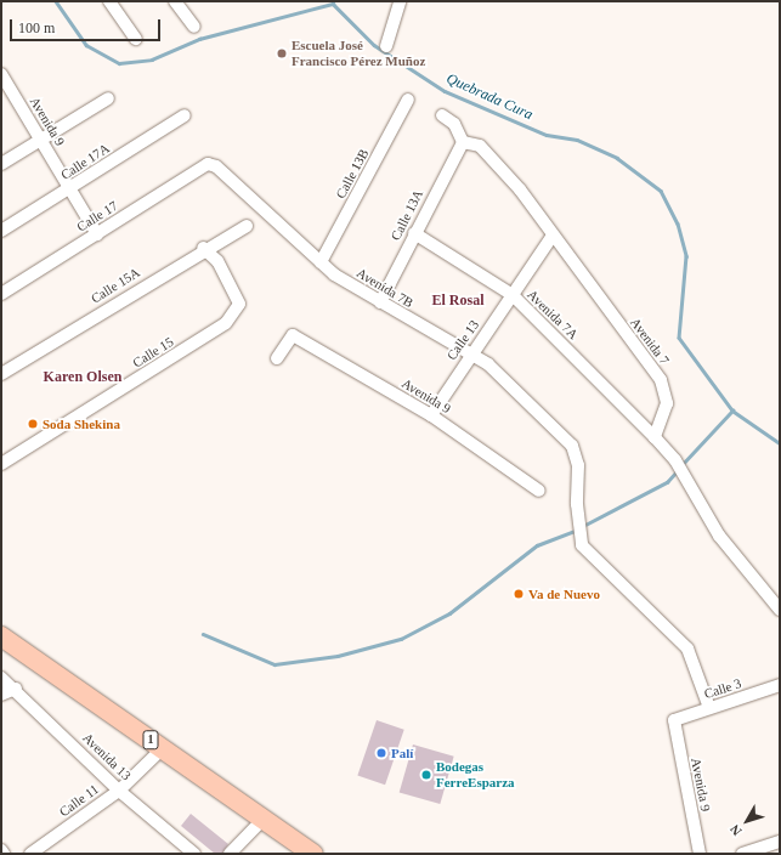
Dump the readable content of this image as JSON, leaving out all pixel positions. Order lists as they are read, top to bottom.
{
  "streets": {
    "highway": ["1"],
    "street": [
      "Avenida 9",
      "Calle 17A",
      "Calle 13B",
      "Calle 13A",
      "Calle 17",
      "Calle 15A",
      "Avenida 7B",
      "Avenida 7A",
      "Calle 13",
      "Avenida 7",
      "Calle 15",
      "Calle 3",
      "Avenida 13",
      "Calle 11"
    ]
  },
  "crossings": [
    ["Avenida 9", "Calle 17A"],
    ["Avenida 9", "Calle 17"],
    ["Avenida 9", "Calle 13"],
    ["Avenida 9", "Calle 3"],
    ["Calle 13B", "Avenida 7B"],
    ["Calle 13A", "Avenida 7B"],
    ["Calle 13A", "Avenida 7A"],
    ["Calle 13A", "Avenida 7"],
    ["Calle 17", "Avenida 7B"],
    ["Calle 15A", "Calle 15"],
    ["Avenida 7B", "Calle 13"],
    ["Avenida 7B", "Calle 3"],
    ["Avenida 7A", "Calle 13"],
    ["Avenida 7A", "Avenida 7"],
    ["Calle 13", "Avenida 7"],
    ["1", "Calle 11"],
    ["Avenida 13", "Calle 11"]
  ],
  "districts": ["El Rosal", "Karen Olsen"],
  "water": ["Quebrada Cura"],
  "places": [
    "Escuela José Francisco Pérez Muñoz",
    "Soda Shekina",
    "Va de Nuevo",
    "Palí",
    "Bodegas FerreEsparza"
  ],
  "scale_bar": "100 m",
  "north": "bottom left"
}
